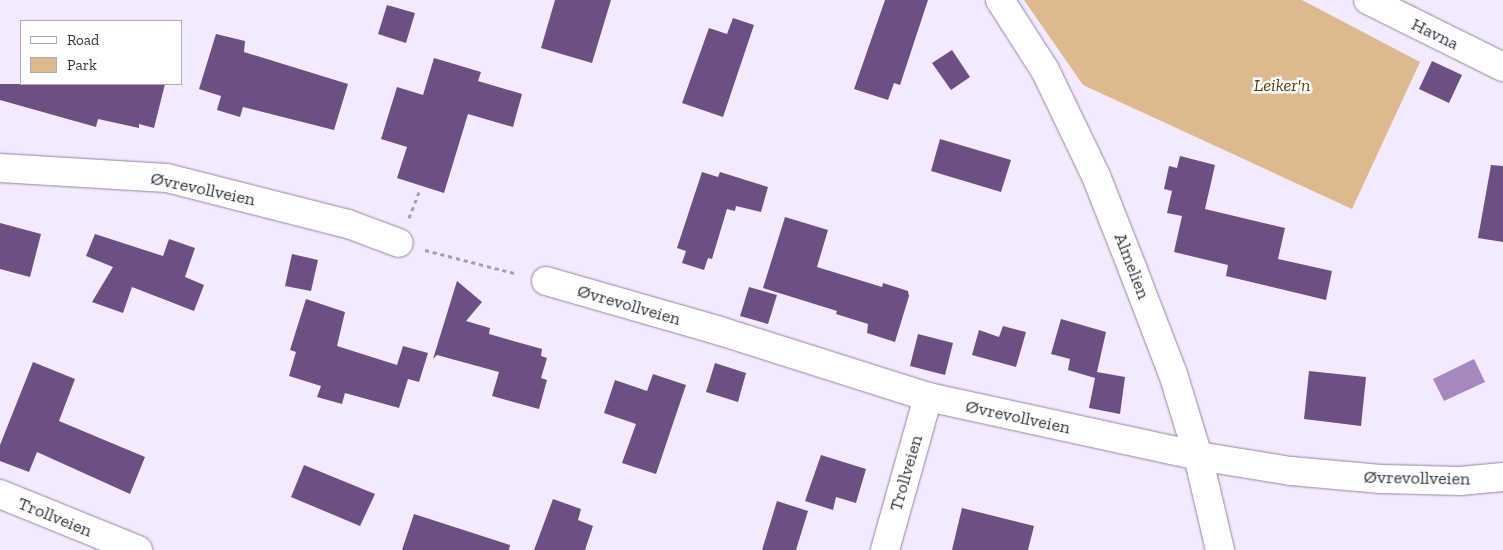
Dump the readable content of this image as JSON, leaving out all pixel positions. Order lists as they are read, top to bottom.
{
  "streets": {
    "street": [
      "Havna",
      "Øvrevollveien",
      "Almelien",
      "Trollveien"
    ]
  },
  "crossings": [
    ["Øvrevollveien", "Almelien"],
    ["Øvrevollveien", "Trollveien"]
  ],
  "parks": ["Leiker'n"],
  "legend": ["Road", "Park"]
}
